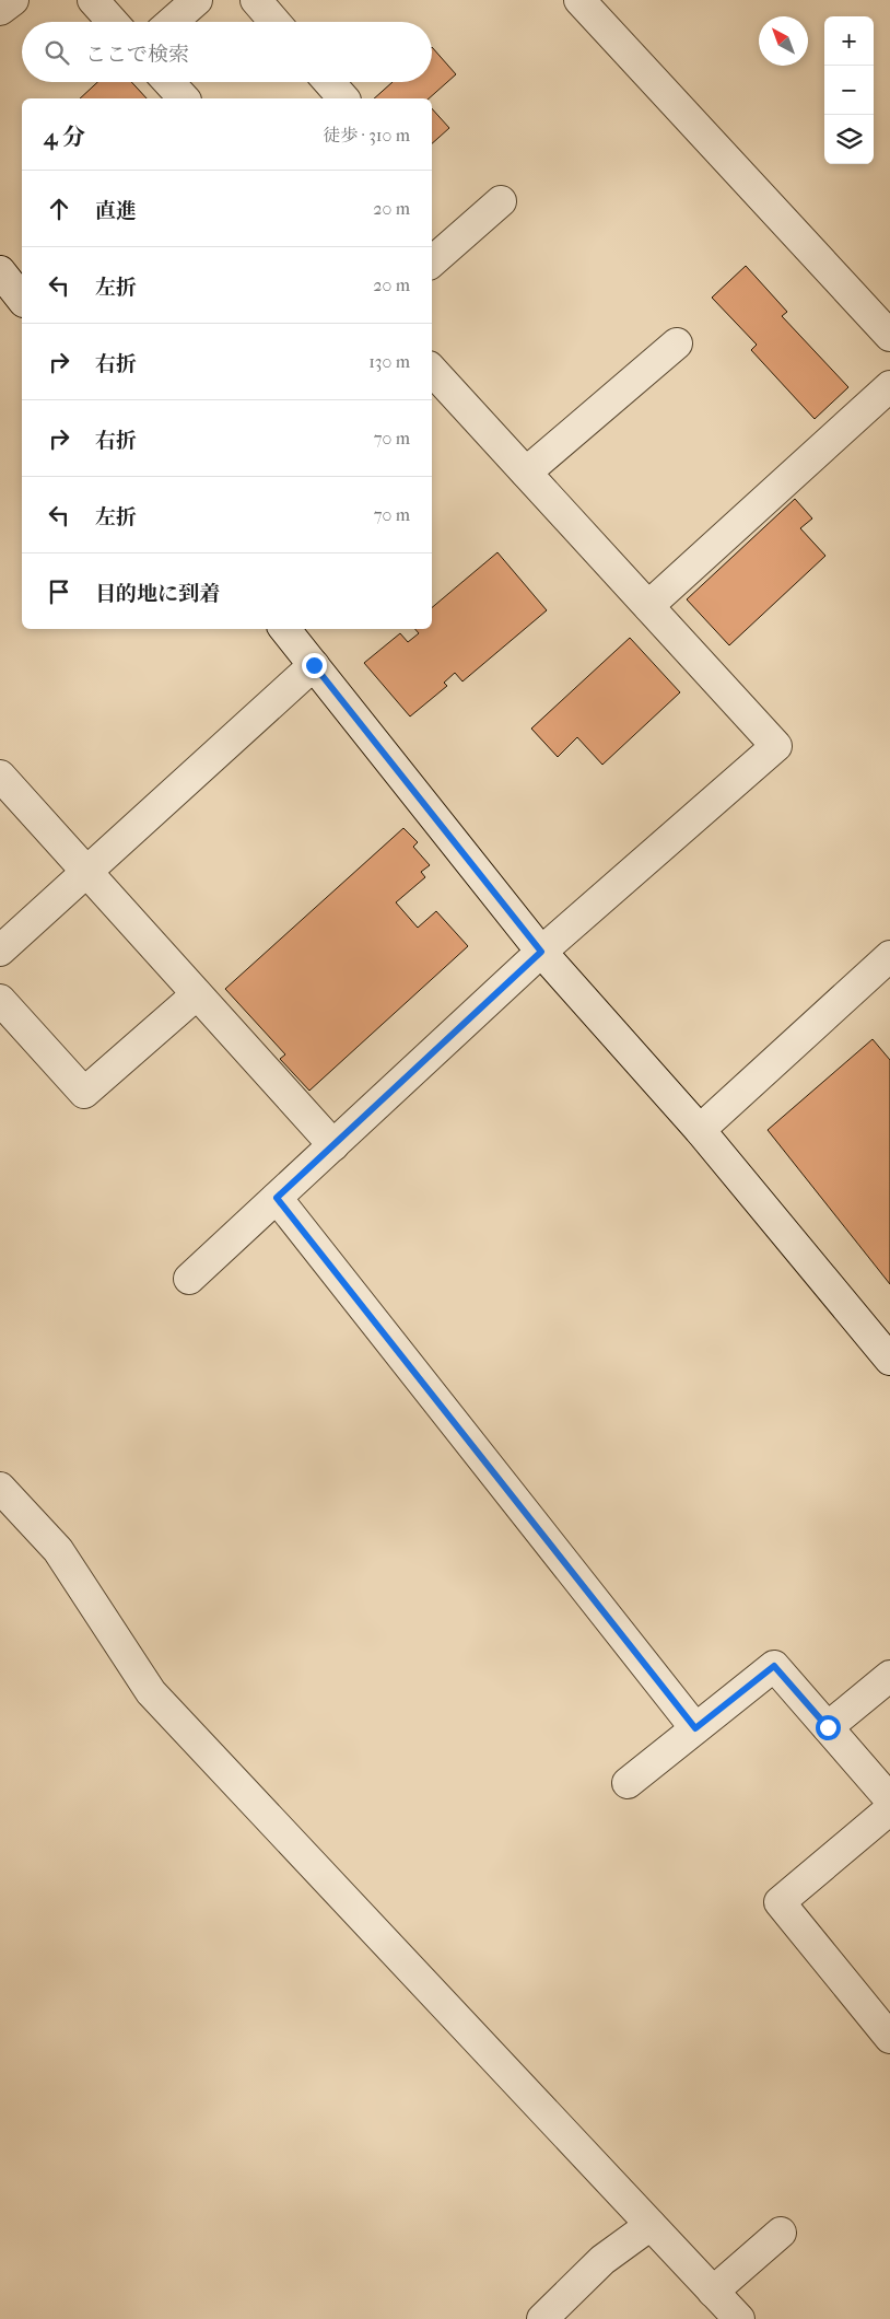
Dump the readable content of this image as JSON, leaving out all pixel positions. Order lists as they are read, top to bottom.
{
  "north": "top left",
  "page": {
    "map_buttons": ["+", "−"],
    "search": "ここで検索",
    "heading": ["4 分", "徒歩 · 310 m"],
    "list": [
      ["直進", "20 m"],
      ["左折", "20 m"],
      ["右折", "130 m"],
      ["右折", "70 m"],
      ["左折", "70 m"],
      "目的地に到着"
    ]
  }
}
